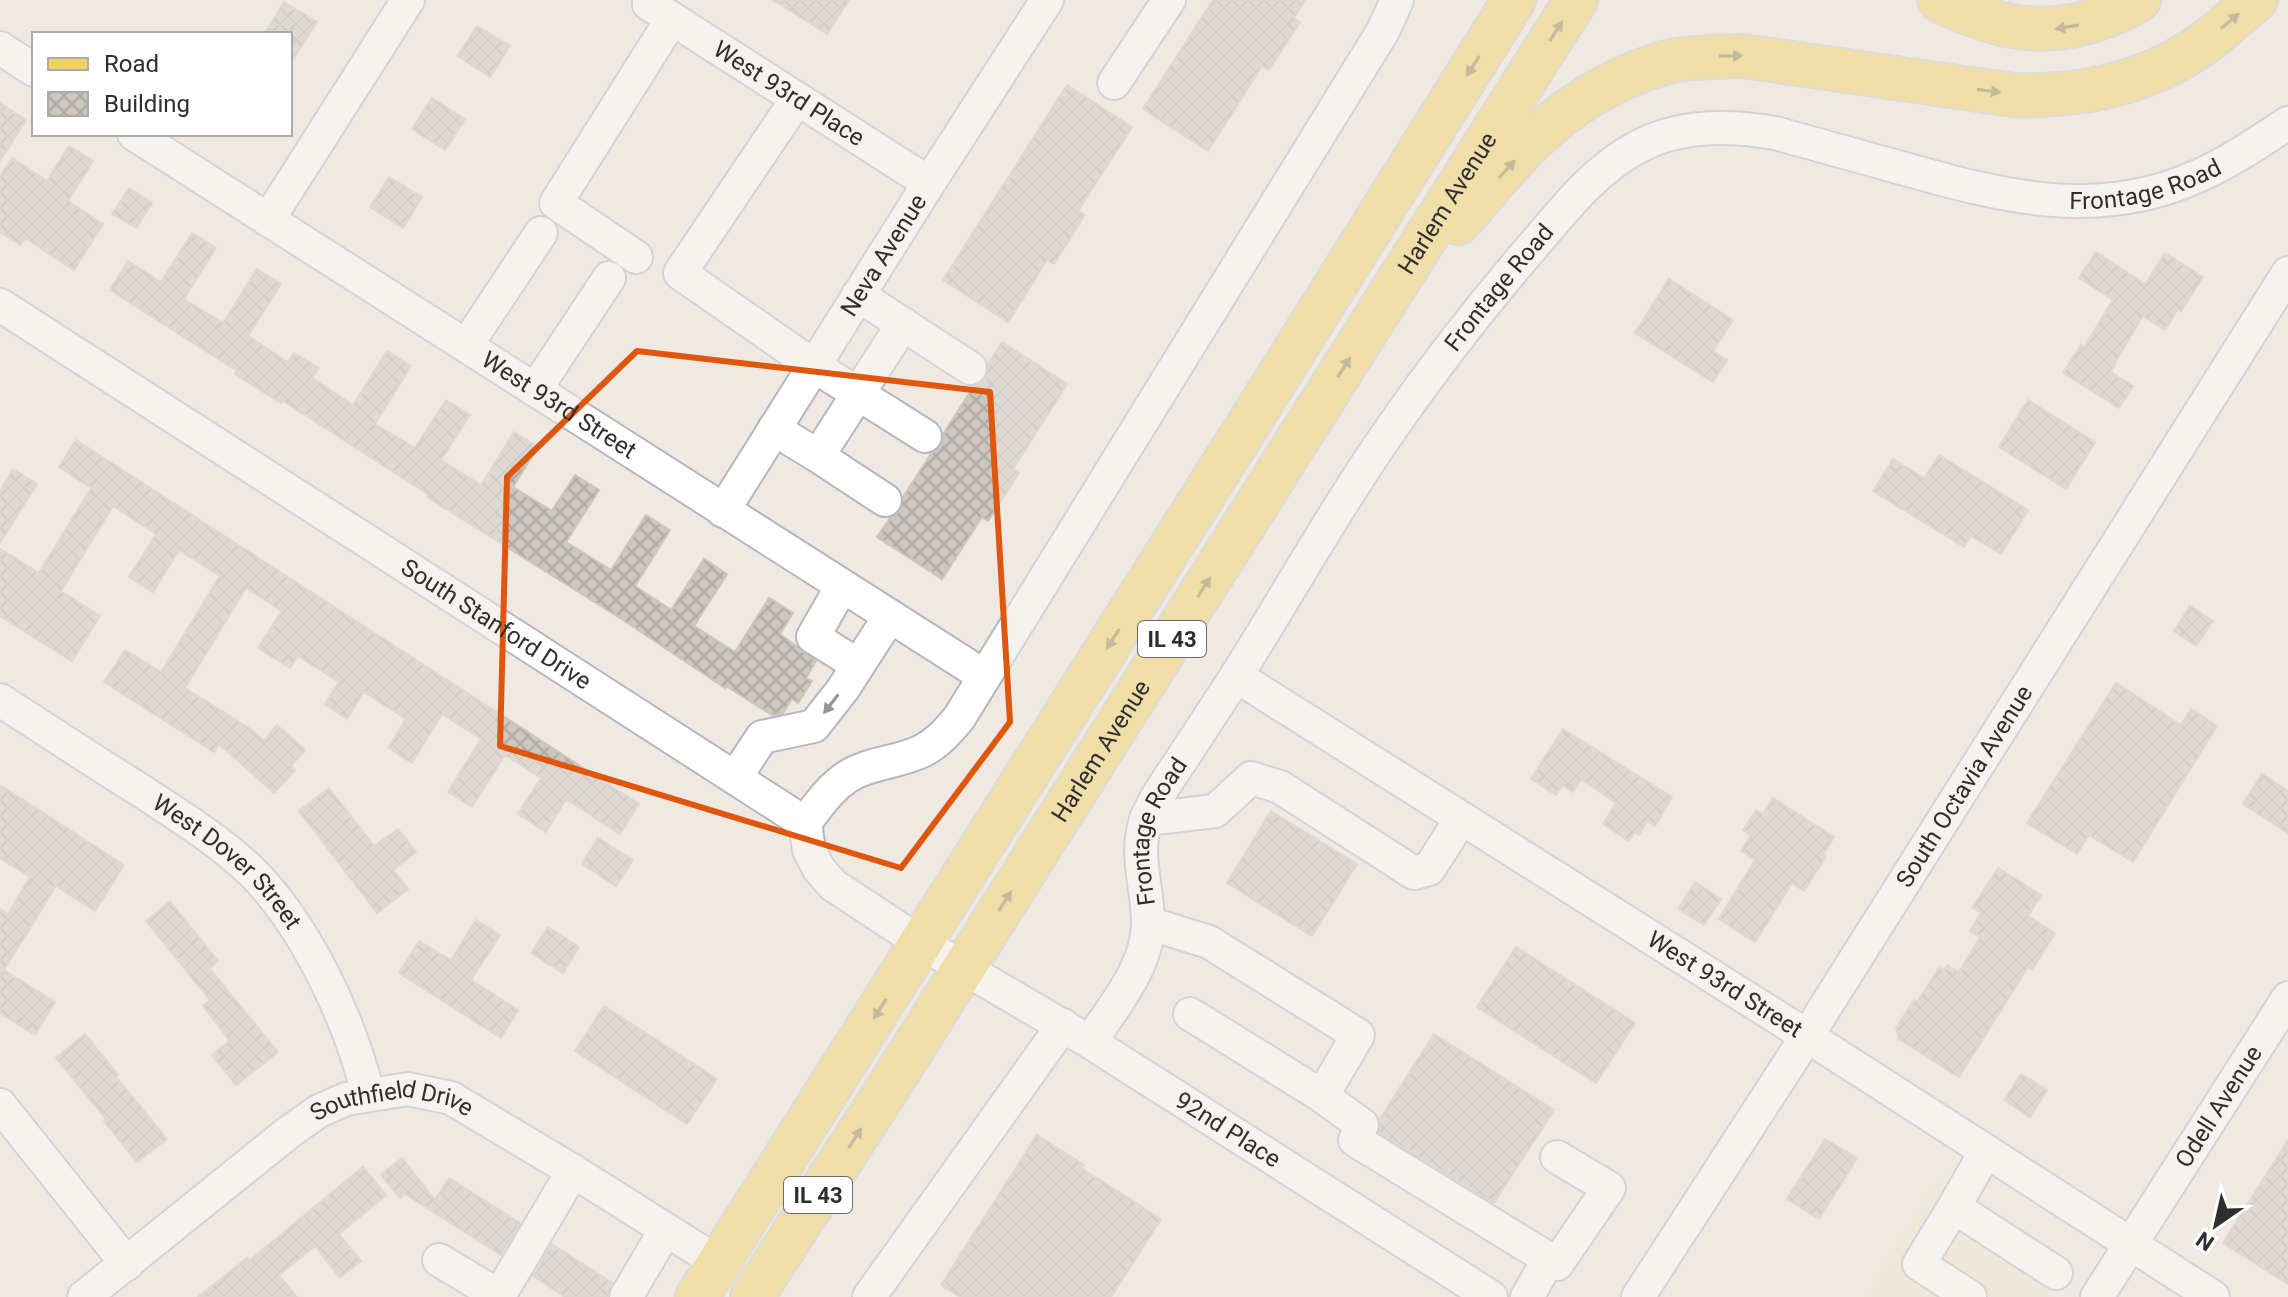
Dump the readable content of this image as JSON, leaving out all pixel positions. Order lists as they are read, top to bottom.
{
  "streets": {
    "main road": ["Harlem Avenue", "IL 43"],
    "street": [
      "West 93rd Place",
      "Frontage Road",
      "Neva Avenue",
      "West 93rd Street",
      "South Stanford Drive",
      "South Octavia Avenue",
      "West Dover Street",
      "Odell Avenue",
      "Southfield Drive",
      "92nd Place"
    ]
  },
  "crossings": [
    ["West 93rd Place", "Neva Avenue"],
    ["Frontage Road", "West 93rd Street"],
    ["Frontage Road", "92nd Place"],
    ["Harlem Avenue", "Southfield Drive"],
    ["Harlem Avenue", "92nd Place"],
    ["Neva Avenue", "West 93rd Street"],
    ["West 93rd Street", "South Octavia Avenue"],
    ["West 93rd Street", "Odell Avenue"],
    ["West Dover Street", "Southfield Drive"]
  ],
  "legend": ["Road", "Building"],
  "north": "bottom left"
}
